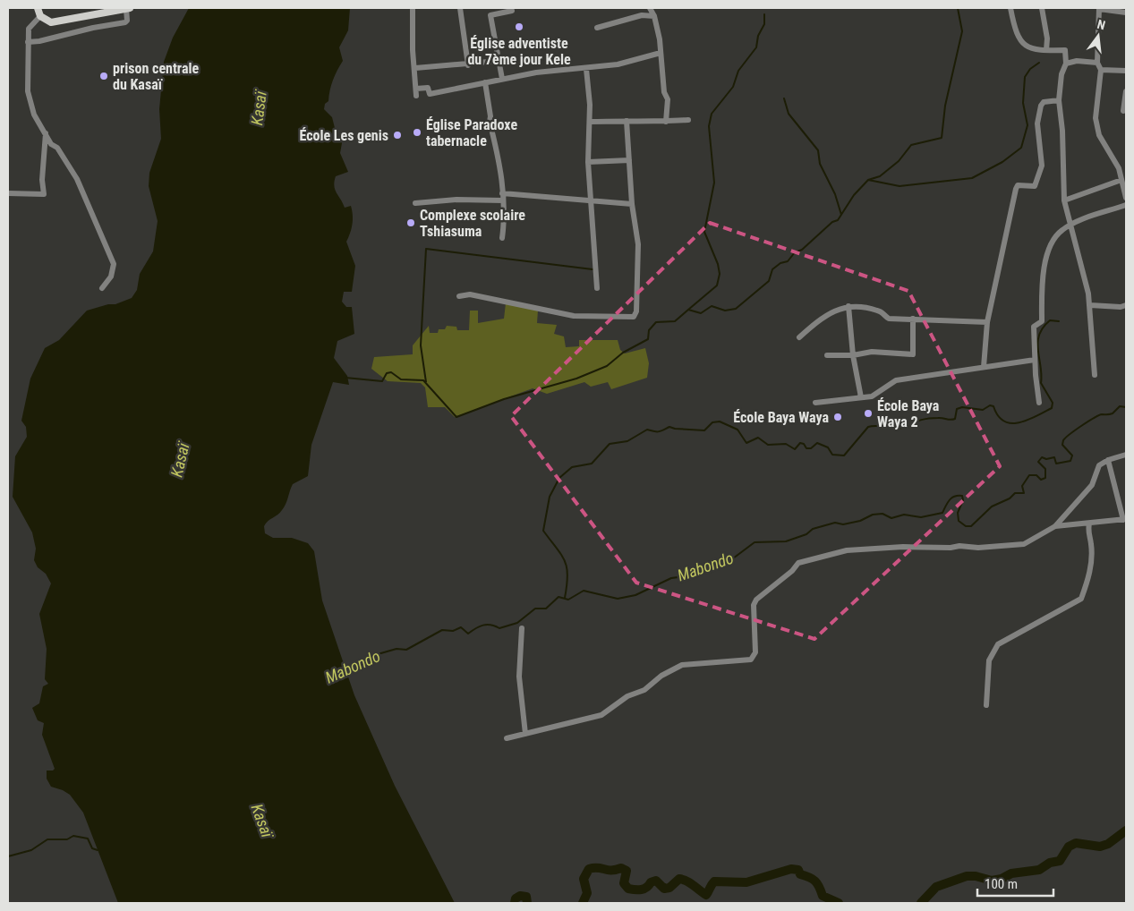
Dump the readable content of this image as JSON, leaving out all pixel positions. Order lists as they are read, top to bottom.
{
  "water": ["Kasaï", "Mabondo"],
  "places": [
    "Église adventiste du 7ème jour Kele",
    "prison centrale du Kasaï",
    "Église Paradoxe tabernacle",
    "École Les genis",
    "Complexe scolaire Tshiasuma",
    "École Baya Waya 2",
    "École Baya Waya"
  ],
  "scale_bar": "100 m",
  "north": "top"
}
